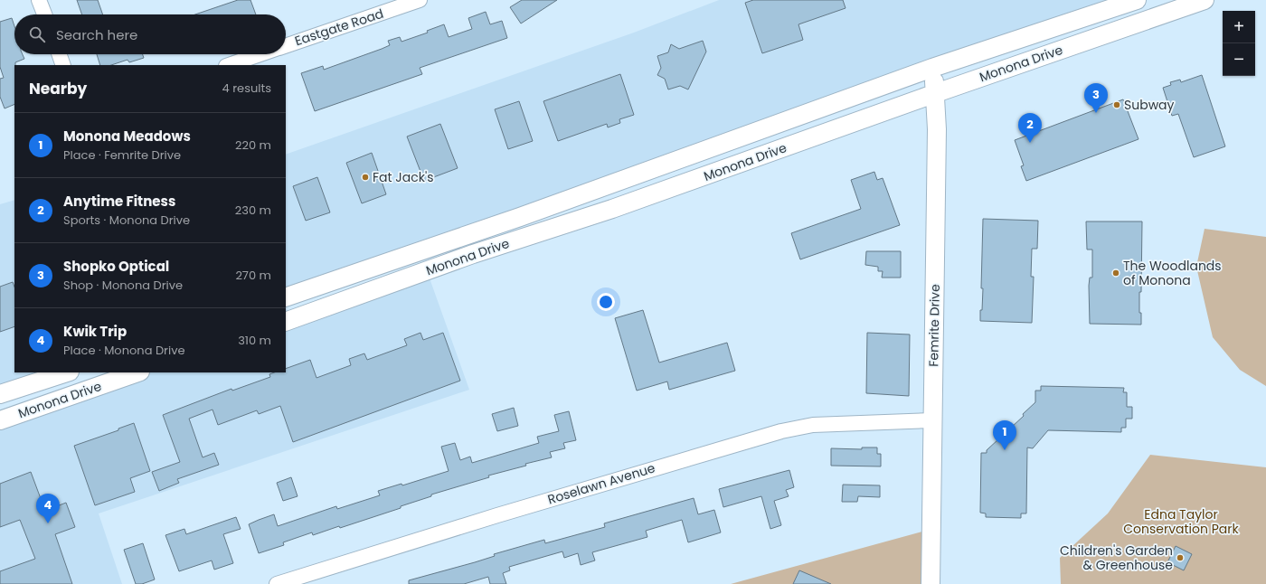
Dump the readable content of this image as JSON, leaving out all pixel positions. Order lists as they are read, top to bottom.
{
  "streets": {
    "street": [
      "Eastgate Road",
      "Monona Drive",
      "Femrite Drive",
      "Roselawn Avenue"
    ]
  },
  "crossings": [
    ["Monona Drive", "Femrite Drive"],
    ["Femrite Drive", "Roselawn Avenue"]
  ],
  "parks": ["Edna Taylor Conservation Park"],
  "places": [
    "Subway",
    "Fat Jack's",
    "The Woodlands of Monona",
    "Children's Garden & Greenhouse"
  ],
  "page": {
    "map_buttons": ["+", "−"],
    "search": "Search here",
    "heading": ["Nearby", "4 results"],
    "pins": [
      "3",
      "2",
      "1",
      "4"
    ],
    "list": [
      {
        "mark": "1",
        "name": "Monona Meadows",
        "note": "Place · Femrite Drive",
        "value": "220 m"
      },
      {
        "mark": "2",
        "name": "Anytime Fitness",
        "note": "Sports · Monona Drive",
        "value": "230 m"
      },
      {
        "mark": "3",
        "name": "Shopko Optical",
        "note": "Shop · Monona Drive",
        "value": "270 m"
      },
      {
        "mark": "4",
        "name": "Kwik Trip",
        "note": "Place · Monona Drive",
        "value": "310 m"
      }
    ]
  }
}
